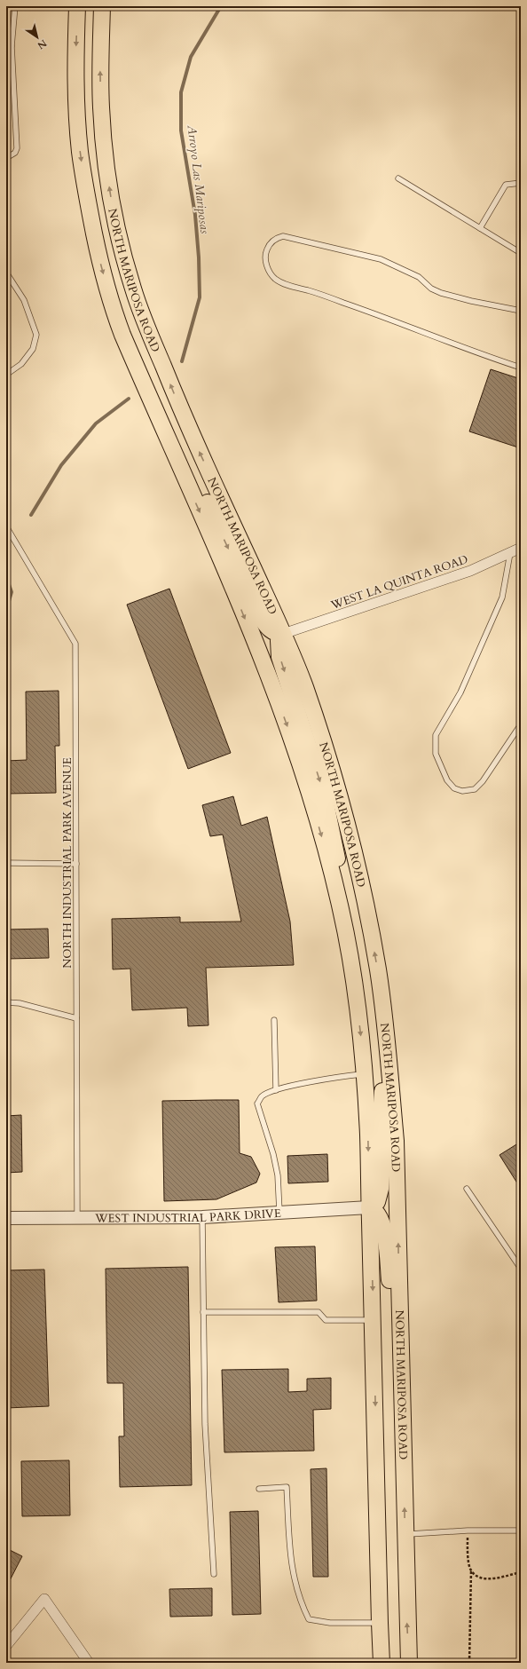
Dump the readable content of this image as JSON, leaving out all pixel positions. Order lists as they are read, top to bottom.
{
  "streets": {
    "highway": ["NORTH MARIPOSA ROAD"],
    "street": ["WEST LA QUINTA ROAD", "WEST INDUSTRIAL PARK DRIVE"],
    "lane": ["NORTH INDUSTRIAL PARK AVENUE"]
  },
  "crossings": [
    ["NORTH MARIPOSA ROAD", "WEST LA QUINTA ROAD"],
    ["NORTH MARIPOSA ROAD", "WEST INDUSTRIAL PARK DRIVE"],
    ["NORTH INDUSTRIAL PARK AVENUE", "WEST INDUSTRIAL PARK DRIVE"]
  ],
  "water": ["Arroyo Las Mariposas"],
  "north": "bottom right"
}
